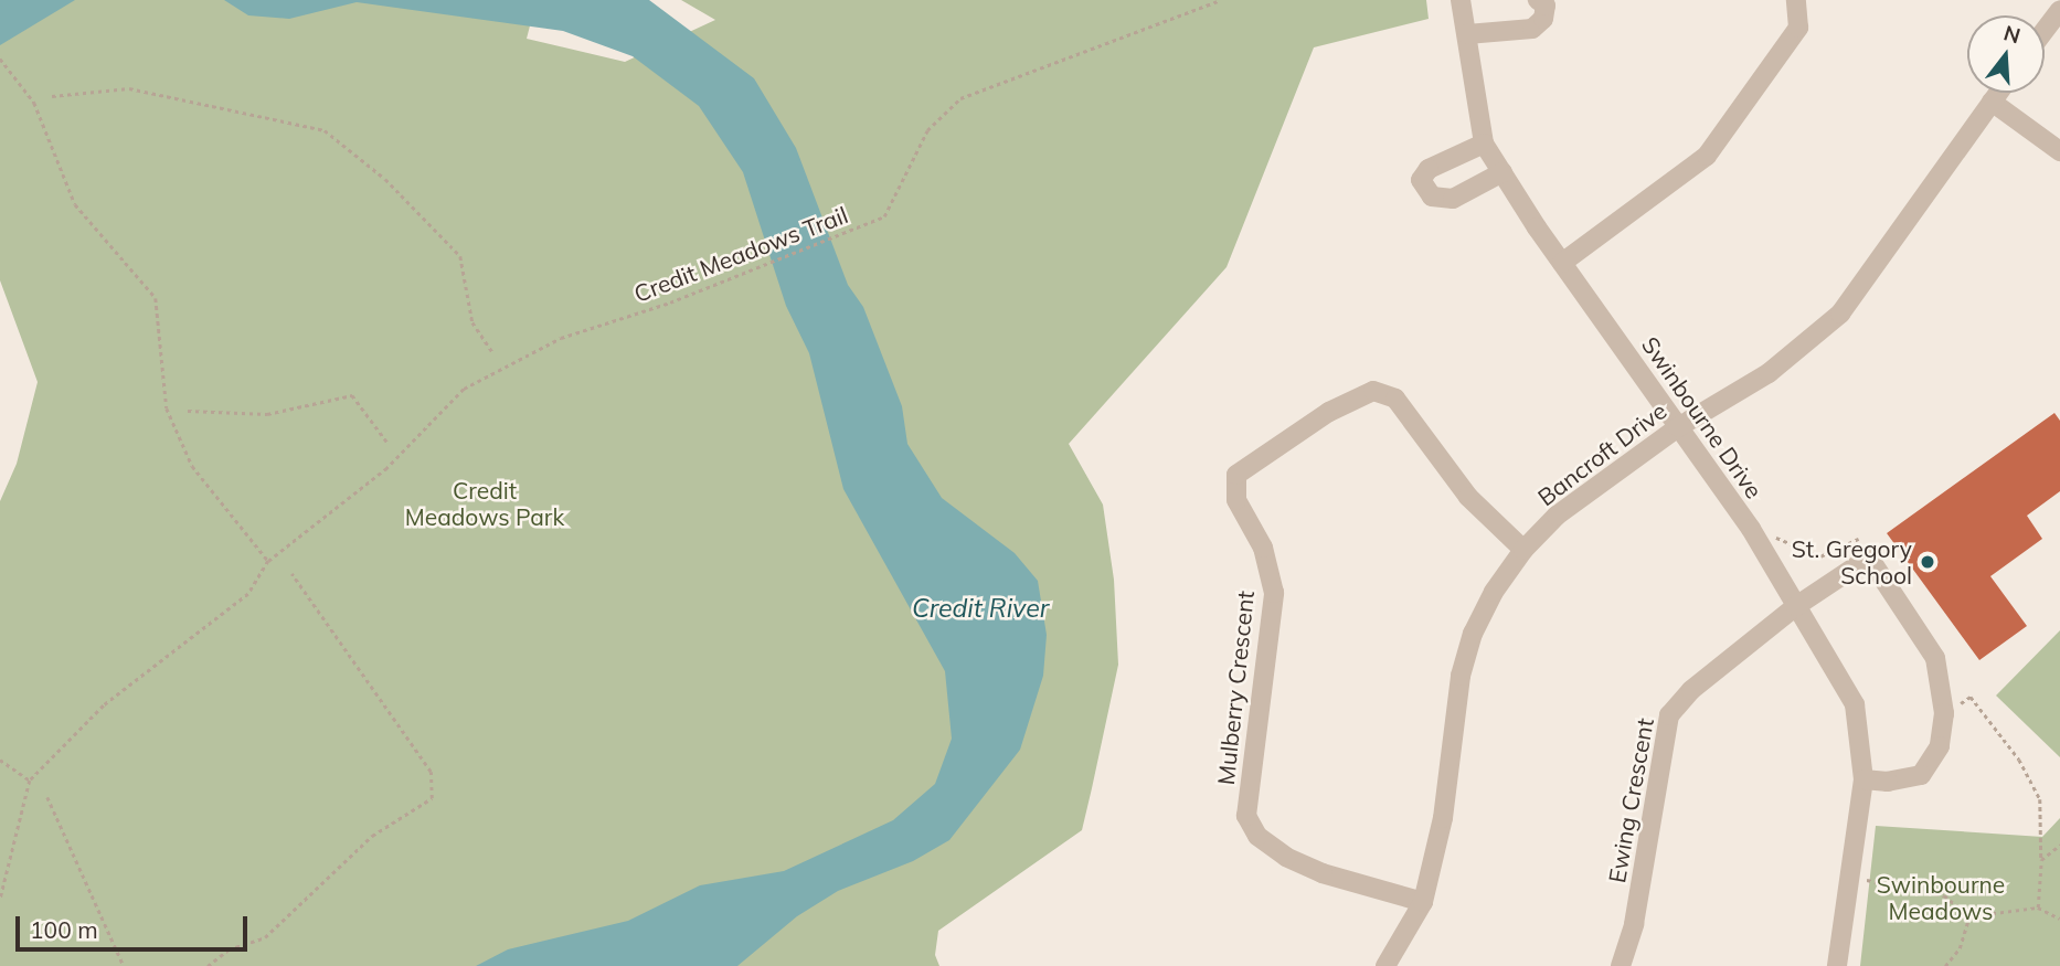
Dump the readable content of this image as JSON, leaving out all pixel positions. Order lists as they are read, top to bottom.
{
  "streets": {
    "street": [
      "Swinbourne Drive",
      "Bancroft Drive",
      "Mulberry Crescent",
      "Ewing Crescent"
    ],
    "path": ["Credit Meadows Trail"]
  },
  "crossings": [
    ["Swinbourne Drive", "Bancroft Drive"],
    ["Swinbourne Drive", "Ewing Crescent"],
    ["Bancroft Drive", "Mulberry Crescent"]
  ],
  "water": ["Credit River"],
  "parks": ["Credit Meadows Park", "Swinbourne Meadows"],
  "places": ["St. Gregory School"],
  "scale_bar": "100 m",
  "north": "top"
}
